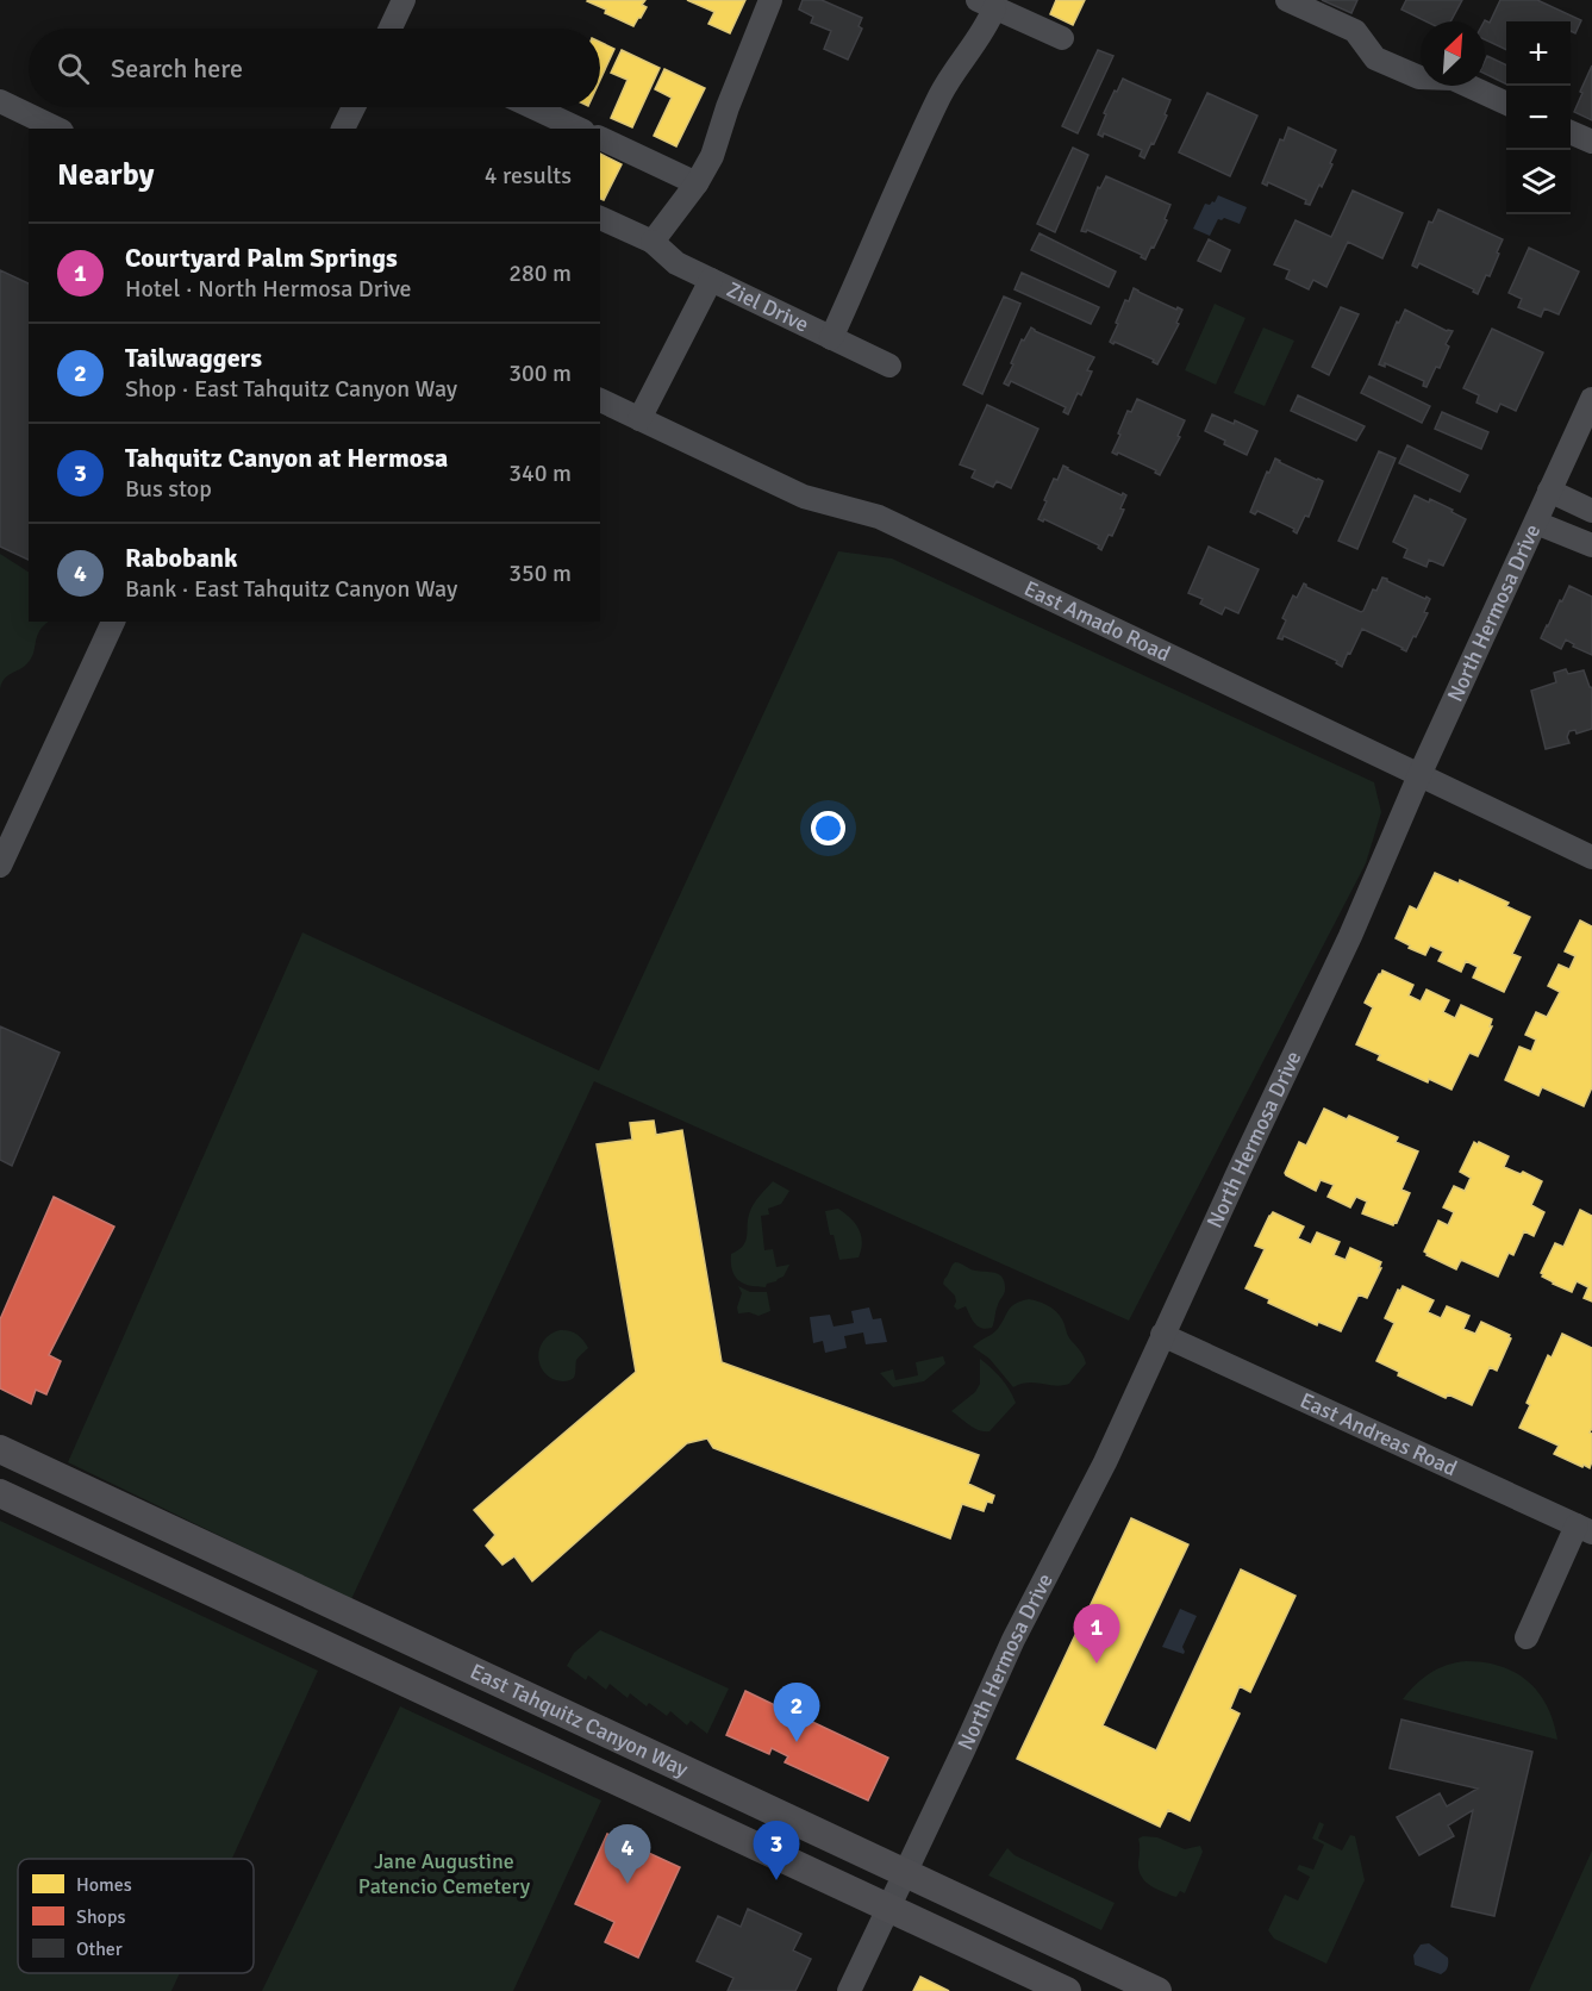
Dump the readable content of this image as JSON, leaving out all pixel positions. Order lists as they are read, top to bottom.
{
  "streets": {
    "main road": ["East Tahquitz Canyon Way"],
    "street": [
      "Ziel Drive",
      "North Hermosa Drive",
      "East Amado Road",
      "East Andreas Road"
    ]
  },
  "crossings": [
    ["North Hermosa Drive", "East Amado Road"],
    ["North Hermosa Drive", "East Andreas Road"],
    ["North Hermosa Drive", "East Tahquitz Canyon Way"]
  ],
  "parks": ["Jane Augustine Patencio Cemetery"],
  "legend": ["Homes", "Shops", "Other"],
  "north": "top right",
  "page": {
    "map_buttons": ["+", "−"],
    "search": "Search here",
    "heading": ["Nearby", "4 results"],
    "list": [
      {
        "mark": "1",
        "name": "Courtyard Palm Springs",
        "note": "Hotel · North Hermosa Drive",
        "value": "280 m"
      },
      {
        "mark": "2",
        "name": "Tailwaggers",
        "note": "Shop · East Tahquitz Canyon Way",
        "value": "300 m"
      },
      {
        "mark": "3",
        "name": "Tahquitz Canyon at Hermosa",
        "note": "Bus stop",
        "value": "340 m"
      },
      {
        "mark": "4",
        "name": "Rabobank",
        "note": "Bank · East Tahquitz Canyon Way",
        "value": "350 m"
      }
    ],
    "pins": [
      "1",
      "2",
      "3",
      "4"
    ]
  }
}
